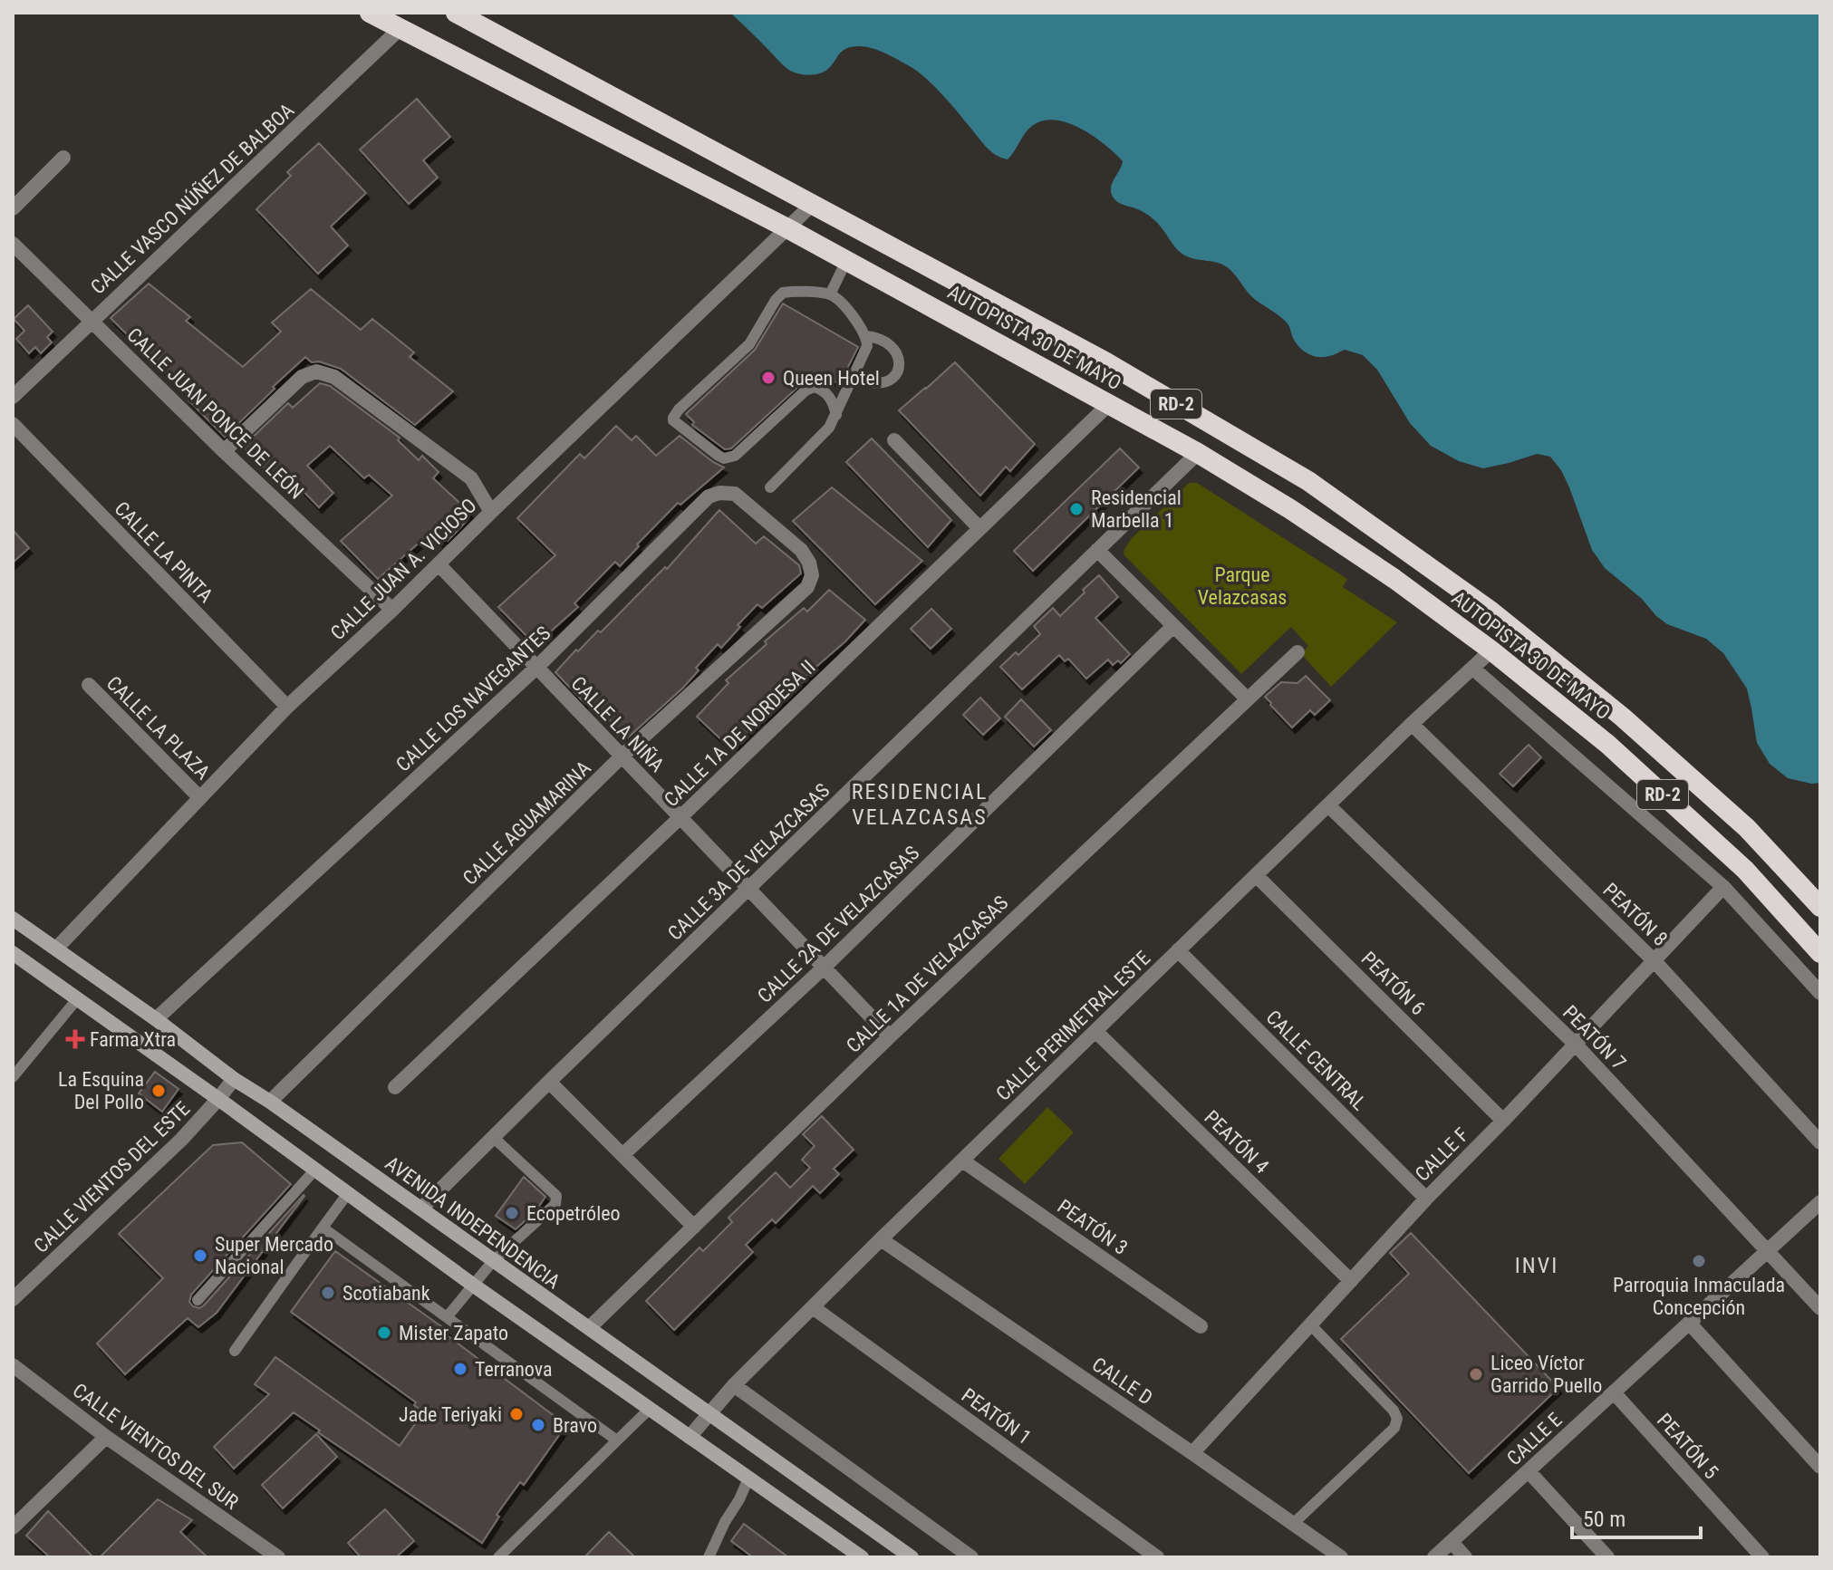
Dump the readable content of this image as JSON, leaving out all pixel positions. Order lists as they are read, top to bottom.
{
  "streets": {
    "highway": ["AUTOPISTA 30 DE MAYO", "RD-2"],
    "main road": ["AVENIDA INDEPENDENCIA"],
    "street": [
      "CALLE VASCO NÚÑEZ DE BALBOA",
      "CALLE JUAN PONCE DE LEÓN",
      "CALLE LA PINTA",
      "CALLE JUAN A. VICIOSO",
      "CALLE LOS NAVEGANTES",
      "CALLE LA NIÑA",
      "CALLE LA PLAZA",
      "CALLE 1A DE NORDESA II",
      "CALLE AGUAMARINA",
      "CALLE 3A DE VELAZCASAS",
      "PEATÓN 8",
      "CALLE 2A DE VELAZCASAS",
      "CALLE 1A DE VELAZCASAS",
      "PEATÓN 6",
      "CALLE PERIMETRAL ESTE",
      "PEATÓN 7",
      "CALLE CENTRAL",
      "PEATÓN 4",
      "CALLE F",
      "CALLE VIENTOS DEL ESTE",
      "PEATÓN 3",
      "CALLE D",
      "PEATÓN 1",
      "CALLE E",
      "CALLE VIENTOS DEL SUR",
      "PEATÓN 5"
    ]
  },
  "crossings": [
    ["CALLE VASCO NÚÑEZ DE BALBOA", "AUTOPISTA 30 DE MAYO"],
    ["CALLE VASCO NÚÑEZ DE BALBOA", "CALLE JUAN PONCE DE LEÓN"],
    ["AUTOPISTA 30 DE MAYO", "CALLE JUAN A. VICIOSO"],
    ["AUTOPISTA 30 DE MAYO", "CALLE 1A DE NORDESA II"],
    ["AUTOPISTA 30 DE MAYO", "CALLE 3A DE VELAZCASAS"],
    ["AUTOPISTA 30 DE MAYO", "CALLE PERIMETRAL ESTE"],
    ["CALLE JUAN PONCE DE LEÓN", "CALLE JUAN A. VICIOSO"],
    ["CALLE LA PINTA", "CALLE JUAN A. VICIOSO"],
    ["CALLE JUAN A. VICIOSO", "CALLE LA NIÑA"],
    ["CALLE JUAN A. VICIOSO", "CALLE LA PLAZA"],
    ["CALLE JUAN A. VICIOSO", "AVENIDA INDEPENDENCIA"],
    ["CALLE LOS NAVEGANTES", "CALLE LA NIÑA"],
    ["CALLE LOS NAVEGANTES", "CALLE AGUAMARINA"],
    ["CALLE LOS NAVEGANTES", "AVENIDA INDEPENDENCIA"],
    ["CALLE LA NIÑA", "CALLE 1A DE NORDESA II"],
    ["CALLE LA NIÑA", "CALLE AGUAMARINA"],
    ["CALLE LA NIÑA", "CALLE 3A DE VELAZCASAS"],
    ["CALLE LA NIÑA", "CALLE 2A DE VELAZCASAS"],
    ["CALLE LA NIÑA", "CALLE 1A DE VELAZCASAS"],
    ["CALLE AGUAMARINA", "AVENIDA INDEPENDENCIA"],
    ["CALLE 3A DE VELAZCASAS", "AVENIDA INDEPENDENCIA"],
    ["PEATÓN 8", "CALLE PERIMETRAL ESTE"],
    ["PEATÓN 8", "CALLE F"],
    ["CALLE 1A DE VELAZCASAS", "AVENIDA INDEPENDENCIA"],
    ["PEATÓN 6", "CALLE PERIMETRAL ESTE"],
    ["PEATÓN 6", "CALLE F"],
    ["CALLE PERIMETRAL ESTE", "PEATÓN 7"],
    ["CALLE PERIMETRAL ESTE", "CALLE CENTRAL"],
    ["CALLE PERIMETRAL ESTE", "PEATÓN 4"],
    ["CALLE PERIMETRAL ESTE", "AVENIDA INDEPENDENCIA"],
    ["CALLE PERIMETRAL ESTE", "PEATÓN 3"],
    ["CALLE PERIMETRAL ESTE", "CALLE D"],
    ["CALLE PERIMETRAL ESTE", "PEATÓN 1"],
    ["PEATÓN 7", "CALLE F"],
    ["PEATÓN 7", "CALLE E"],
    ["CALLE CENTRAL", "CALLE F"],
    ["PEATÓN 4", "CALLE F"],
    ["CALLE F", "CALLE D"],
    ["CALLE VIENTOS DEL ESTE", "AVENIDA INDEPENDENCIA"],
    ["CALLE E", "PEATÓN 5"]
  ],
  "districts": ["RESIDENCIAL VELAZCASAS", "INVI"],
  "parks": ["Parque Velazcasas"],
  "places": {
    "other": [
      "Queen Hotel",
      "Residencial Marbella 1",
      "La Esquina Del Pollo",
      "Ecopetróleo",
      "Super Mercado Nacional",
      "Parroquia Inmaculada Concepción",
      "Scotiabank",
      "Mister Zapato",
      "Terranova",
      "Liceo Víctor Garrido Puello",
      "Jade Teriyaki",
      "Bravo"
    ],
    "health": ["Farma Xtra"]
  },
  "scale_bar": "50 m"
}
